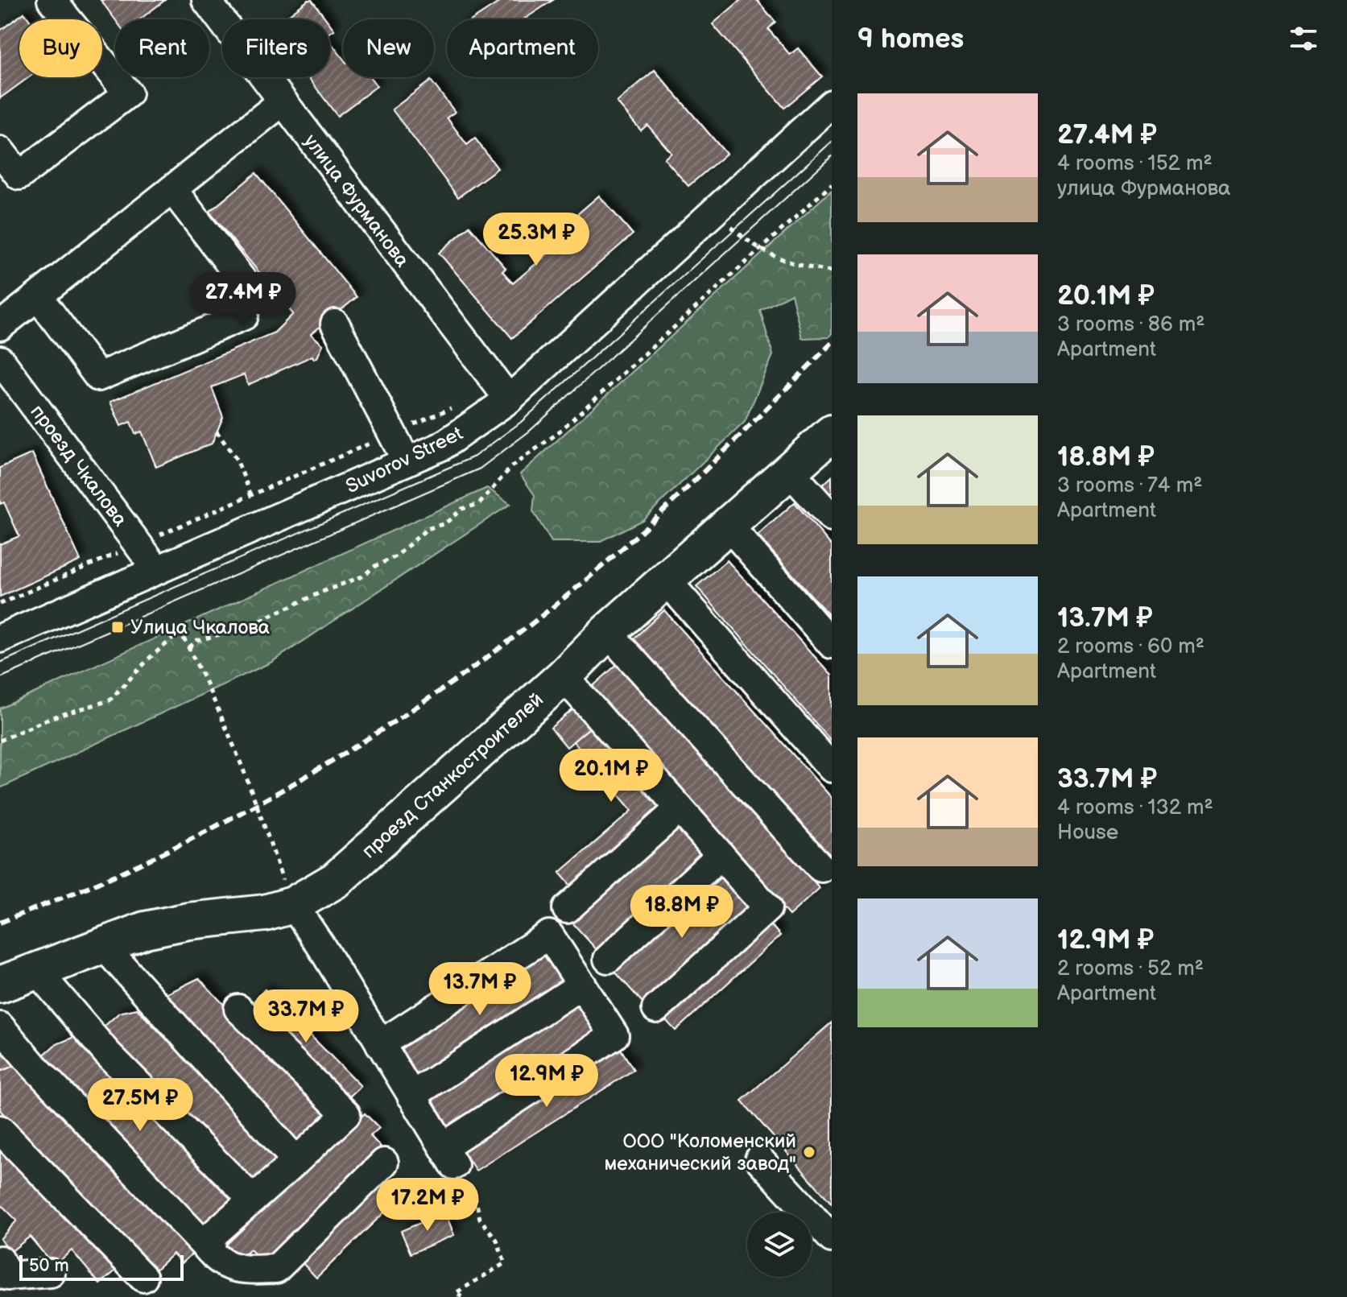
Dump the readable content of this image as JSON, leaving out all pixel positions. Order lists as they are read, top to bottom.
{
  "streets": {
    "main road": ["проезд Станкостроителей"],
    "street": ["улица Фурманова", "Suvorov Street", "проезд Чкалова"]
  },
  "crossings": [
    ["улица Фурманова", "Suvorov Street"],
    ["Suvorov Street", "проезд Чкалова"]
  ],
  "places": {
    "transit": ["Улица Чкалова"],
    "other": ["ООО \"Коломенский механический завод\""]
  },
  "scale_bar": "50 m",
  "page": {
    "heading": "9 homes",
    "chip": [
      "Buy",
      "Rent",
      "Filters",
      "New",
      "Apartment"
    ],
    "list": [
      {
        "name": "27.4M ₽",
        "note": "4 rooms · 152 m² · улица Фурманова"
      },
      {
        "name": "20.1M ₽",
        "note": "3 rooms · 86 m² · Apartment"
      },
      {
        "name": "18.8M ₽",
        "note": "3 rooms · 74 m² · Apartment"
      },
      {
        "name": "13.7M ₽",
        "note": "2 rooms · 60 m² · Apartment"
      },
      {
        "name": "33.7M ₽",
        "note": "4 rooms · 132 m² · House"
      },
      {
        "name": "12.9M ₽",
        "note": "2 rooms · 52 m² · Apartment"
      }
    ],
    "price": [
      "25.3M ₽",
      "27.4M ₽",
      "20.1M ₽",
      "18.8M ₽",
      "13.7M ₽",
      "33.7M ₽",
      "12.9M ₽",
      "27.5M ₽",
      "17.2M ₽"
    ],
    "scale": "50 m"
  }
}
